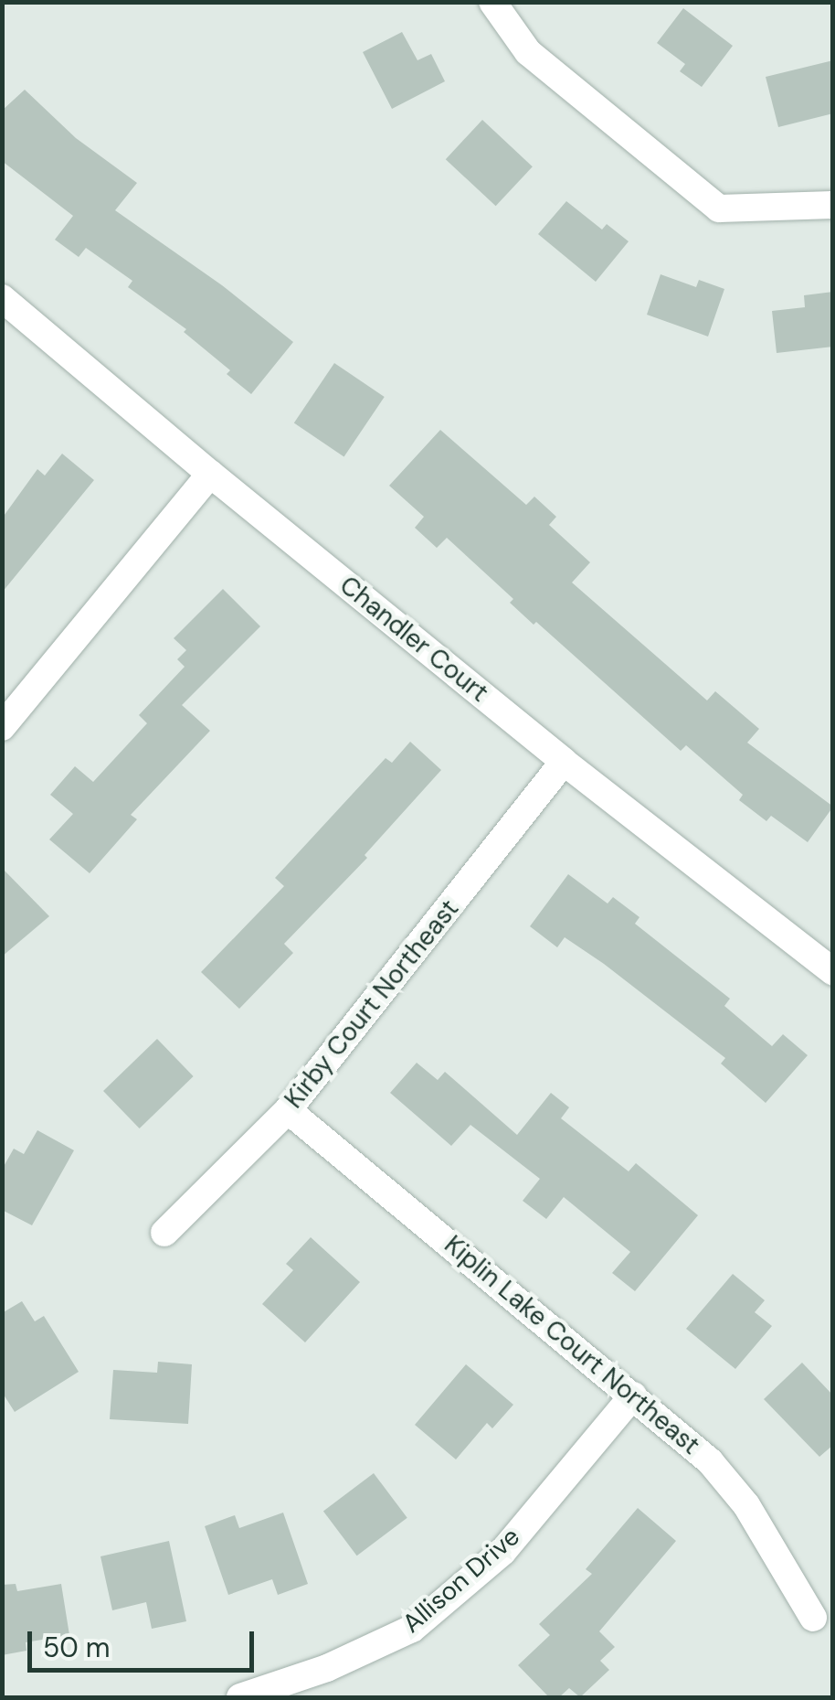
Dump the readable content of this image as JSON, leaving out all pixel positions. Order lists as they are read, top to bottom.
{
  "streets": {
    "street": [
      "Chandler Court",
      "Kirby Court Northeast",
      "Kiplin Lake Court Northeast",
      "Allison Drive"
    ]
  },
  "crossings": [
    ["Chandler Court", "Kirby Court Northeast"],
    ["Kirby Court Northeast", "Kiplin Lake Court Northeast"],
    ["Kiplin Lake Court Northeast", "Allison Drive"]
  ],
  "scale_bar": "50 m"
}
